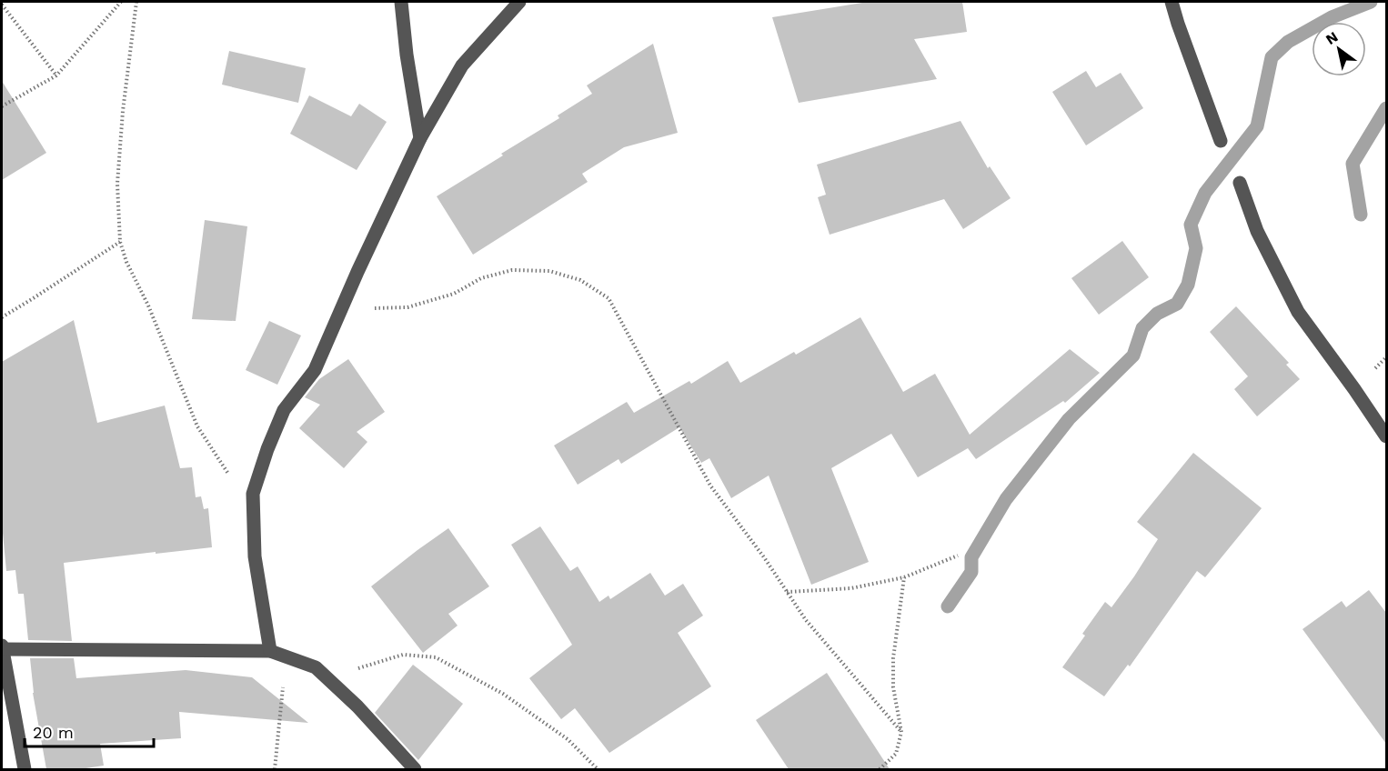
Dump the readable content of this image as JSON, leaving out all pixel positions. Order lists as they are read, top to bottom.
{
  "scale_bar": "20 m",
  "north": "top left"
}
